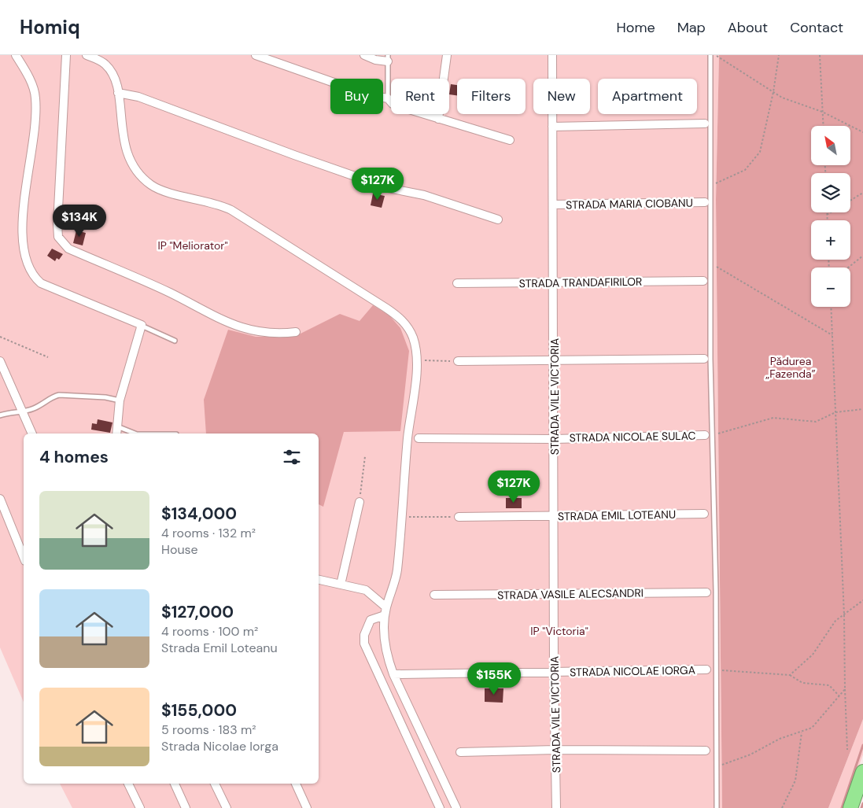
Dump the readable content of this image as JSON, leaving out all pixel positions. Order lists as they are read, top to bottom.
{
  "streets": {
    "street": [
      "STRADA MARIA CIOBANU",
      "STRADA TRANDAFIRILOR",
      "STRADA VILE VICTORIA",
      "STRADA NICOLAE SULAC",
      "STRADA EMIL LOTEANU",
      "STRADA VASILE ALECSANDRI",
      "STRADA NICOLAE IORGA"
    ]
  },
  "crossings": [
    ["STRADA MARIA CIOBANU", "STRADA VILE VICTORIA"],
    ["STRADA TRANDAFIRILOR", "STRADA VILE VICTORIA"],
    ["STRADA VILE VICTORIA", "STRADA NICOLAE SULAC"],
    ["STRADA VILE VICTORIA", "STRADA EMIL LOTEANU"],
    ["STRADA VILE VICTORIA", "STRADA VASILE ALECSANDRI"],
    ["STRADA VILE VICTORIA", "STRADA NICOLAE IORGA"]
  ],
  "parks": ["IP \"Meliorator\"", "Pădurea „Fazenda”", "IP \"Victoria\""],
  "north": "top left",
  "page": {
    "header": "Homiq",
    "nav": [
      "Home",
      "Map",
      "About",
      "Contact"
    ],
    "chip": [
      "Buy",
      "Rent",
      "Filters",
      "New",
      "Apartment"
    ],
    "map_buttons": ["+", "−"],
    "price": [
      "$127K",
      "$134K",
      "$127K",
      "$155K"
    ],
    "heading": "4 homes",
    "list": [
      {
        "name": "$134,000",
        "note": "4 rooms · 132 m² · House"
      },
      {
        "name": "$127,000",
        "note": "4 rooms · 100 m² · Strada Emil Loteanu"
      },
      {
        "name": "$155,000",
        "note": "5 rooms · 183 m² · Strada Nicolae Iorga"
      }
    ]
  }
}
